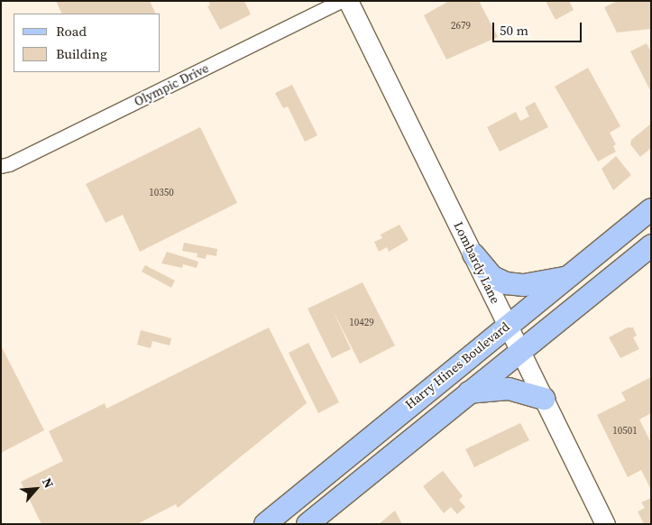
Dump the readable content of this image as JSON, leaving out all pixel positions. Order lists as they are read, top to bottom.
{
  "streets": {
    "main road": ["Lombardy Lane", "Harry Hines Boulevard"],
    "street": ["Olympic Drive"]
  },
  "crossings": [
    ["Lombardy Lane", "Harry Hines Boulevard"]
  ],
  "house_numbers": [
    "2679",
    "10350",
    "10429",
    "10501"
  ],
  "legend": ["Road", "Building"],
  "scale_bar": "50 m",
  "north": "top right"
}
